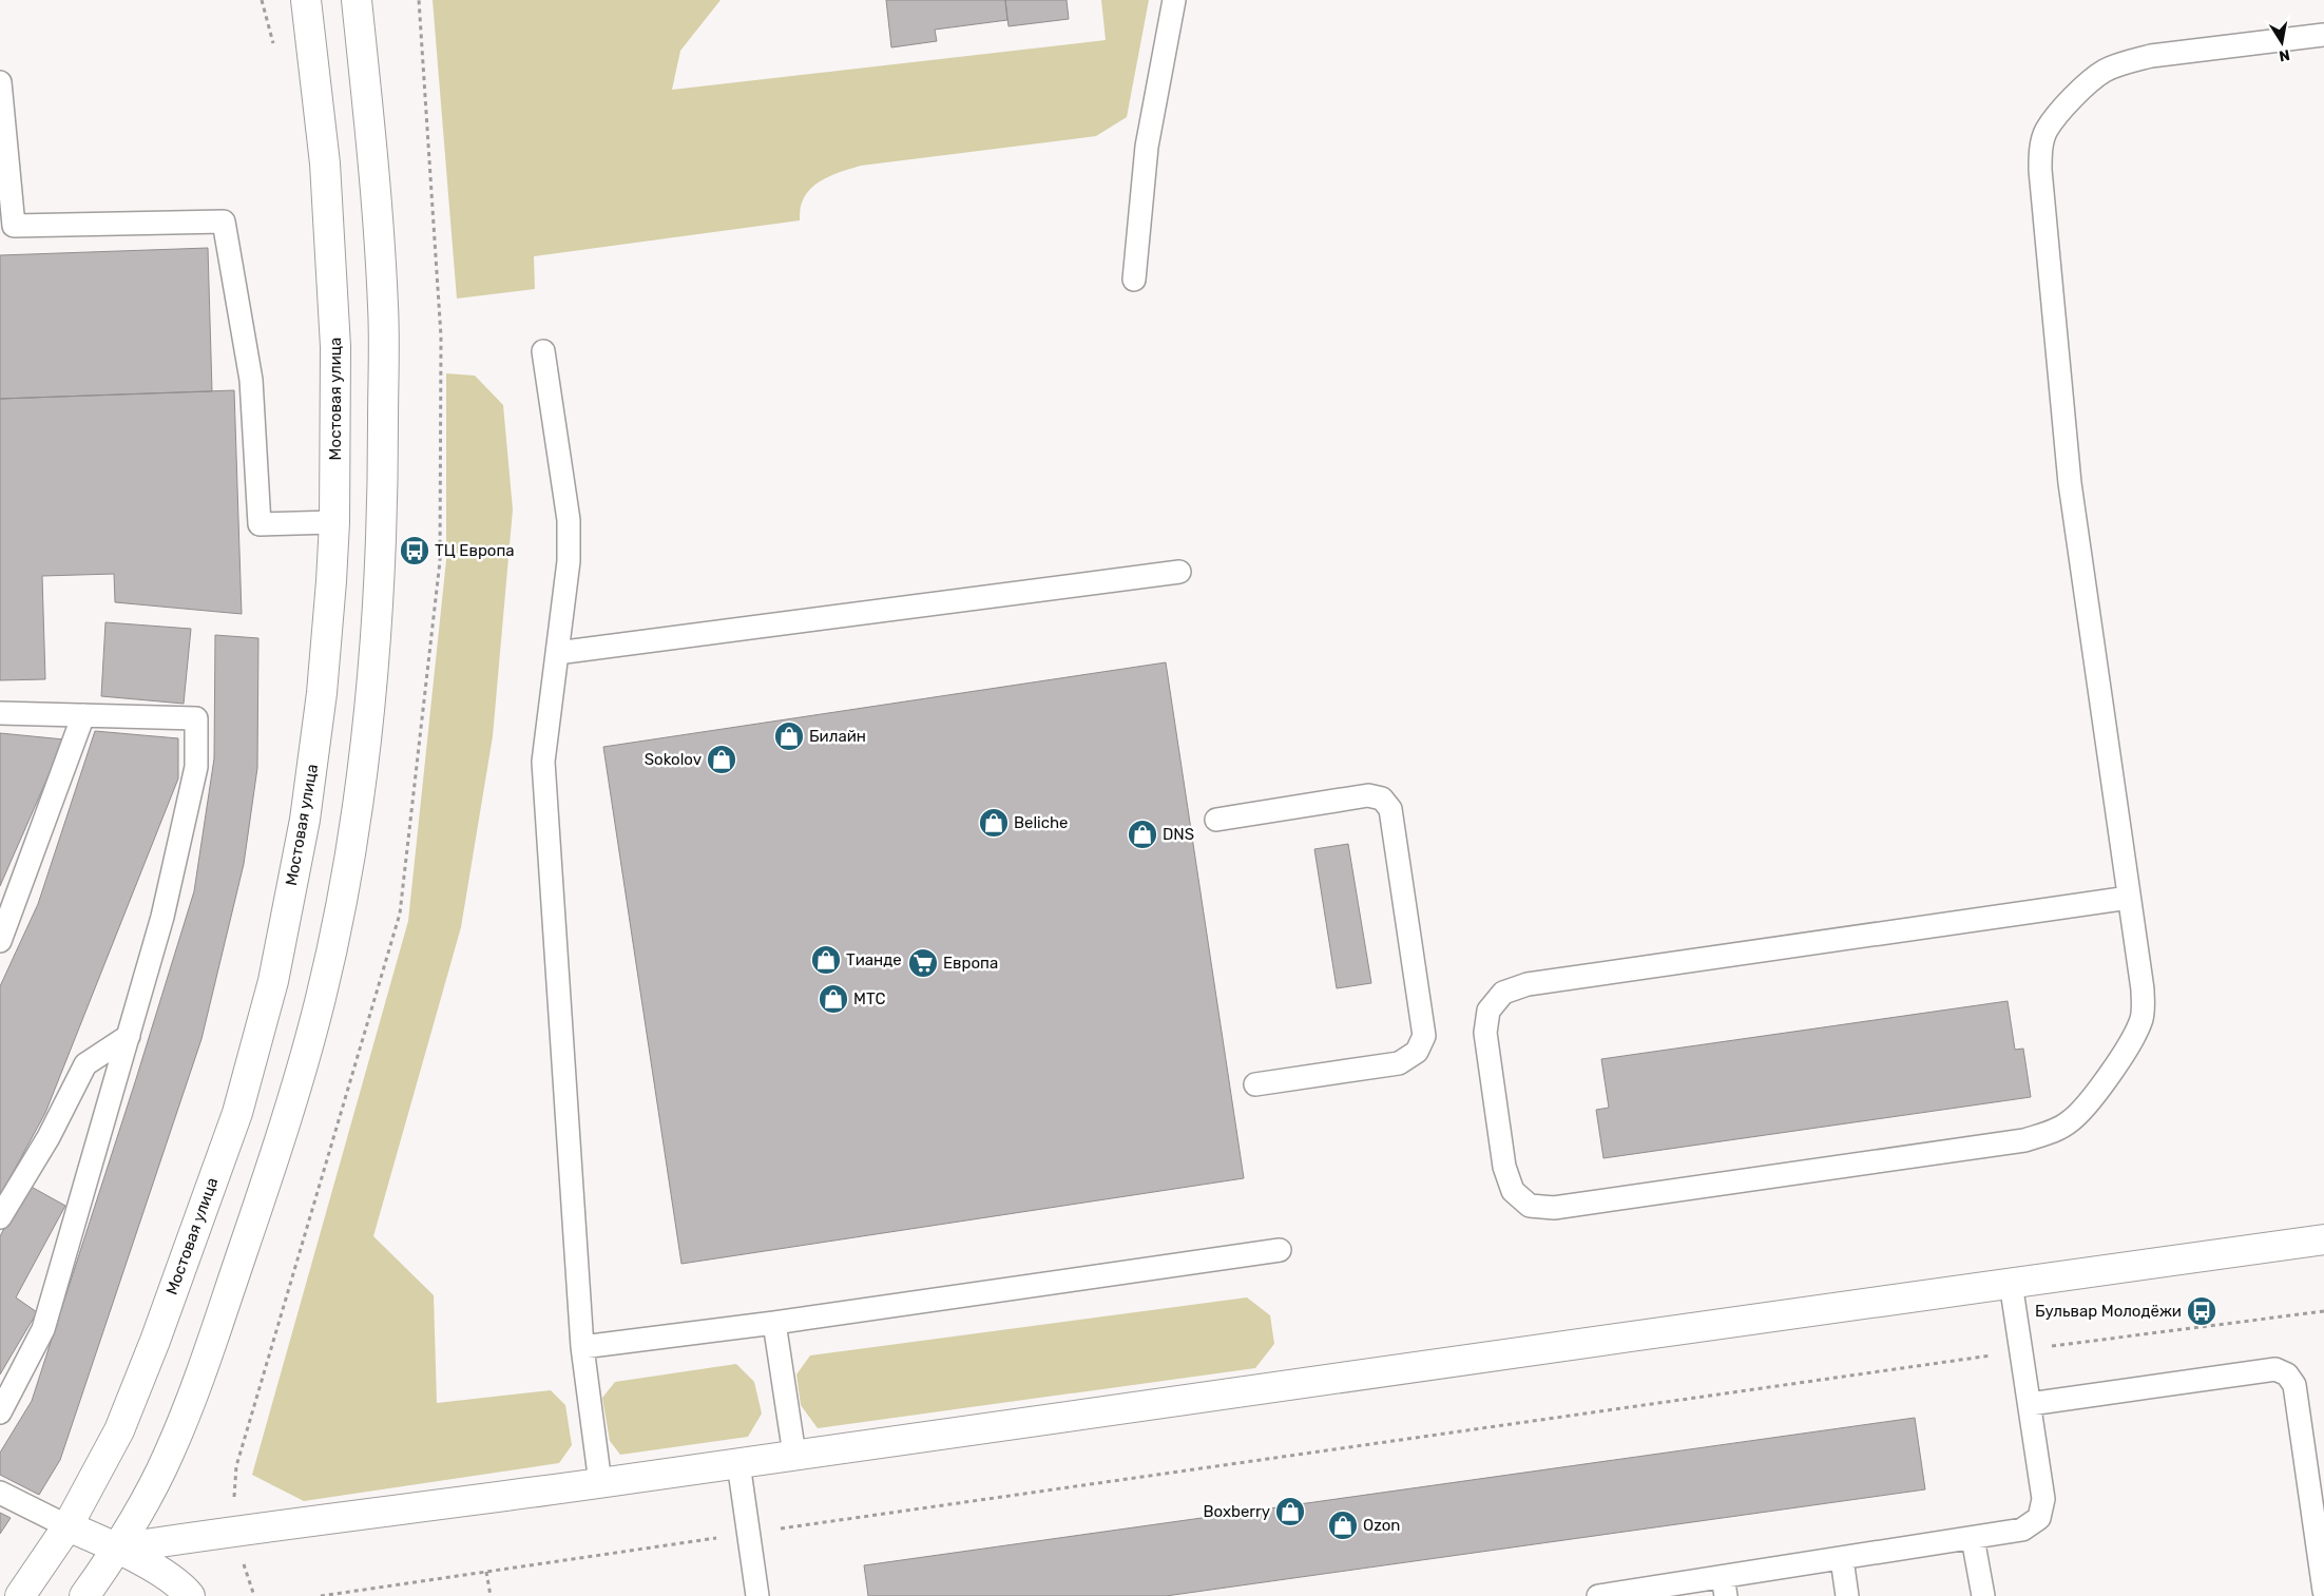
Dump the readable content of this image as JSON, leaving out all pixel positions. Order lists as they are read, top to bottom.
{
  "streets": {
    "main road": ["Мостовая улица"]
  },
  "places": {
    "bus stop": ["ТЦ Европа", "Бульвар Молодёжи"],
    "shop": [
      "Билайн",
      "Sokolov",
      "Beliche",
      "DNS",
      "Тианде",
      "МТС",
      "Boxberry",
      "Ozon"
    ],
    "supermarket": ["Европа"]
  },
  "north": "bottom"
}
